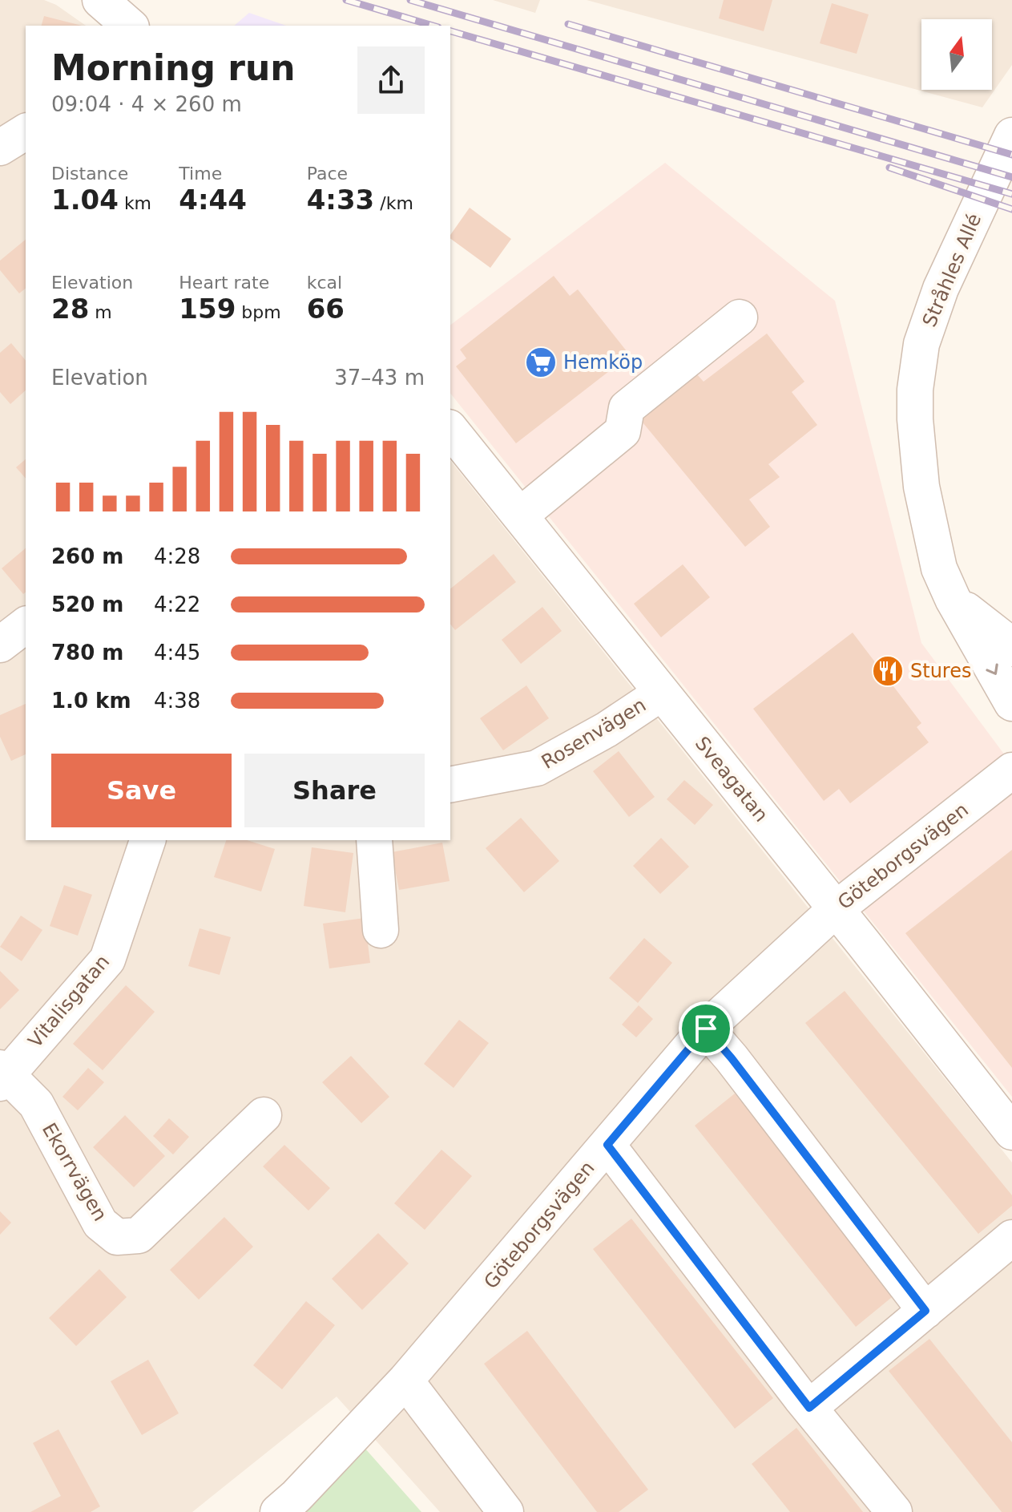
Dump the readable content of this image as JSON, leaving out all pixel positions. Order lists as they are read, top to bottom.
{
  "streets": {
    "street": [
      "Stråhles Allé",
      "Rosenvägen",
      "Sveagatan",
      "Göteborgsvägen",
      "Vitalisgatan",
      "Ekorrvägen"
    ]
  },
  "crossings": [
    ["Rosenvägen", "Sveagatan"],
    ["Sveagatan", "Göteborgsvägen"],
    ["Vitalisgatan", "Ekorrvägen"]
  ],
  "places": {
    "supermarket": ["Hemköp"],
    "restaurant": ["Stures"]
  },
  "north": "top",
  "page": {
    "heading": ["Morning run", "09:04 · 4 × 260 m"],
    "stats": [
      ["Distance", "1.04 km"],
      ["Time", "4:44"],
      ["Pace", "4:33 /km"],
      ["Elevation", "28 m"],
      ["Heart rate", "159 bpm"],
      ["kcal", "66"]
    ],
    "chart": ["Elevation", "37–43 m"],
    "list": [
      {
        "name": "260 m",
        "note": "4:28"
      },
      {
        "name": "520 m",
        "note": "4:22"
      },
      {
        "name": "780 m",
        "note": "4:45"
      },
      {
        "name": "1.0 km",
        "note": "4:38"
      }
    ],
    "buttons": ["Save", "Share"]
  }
}
